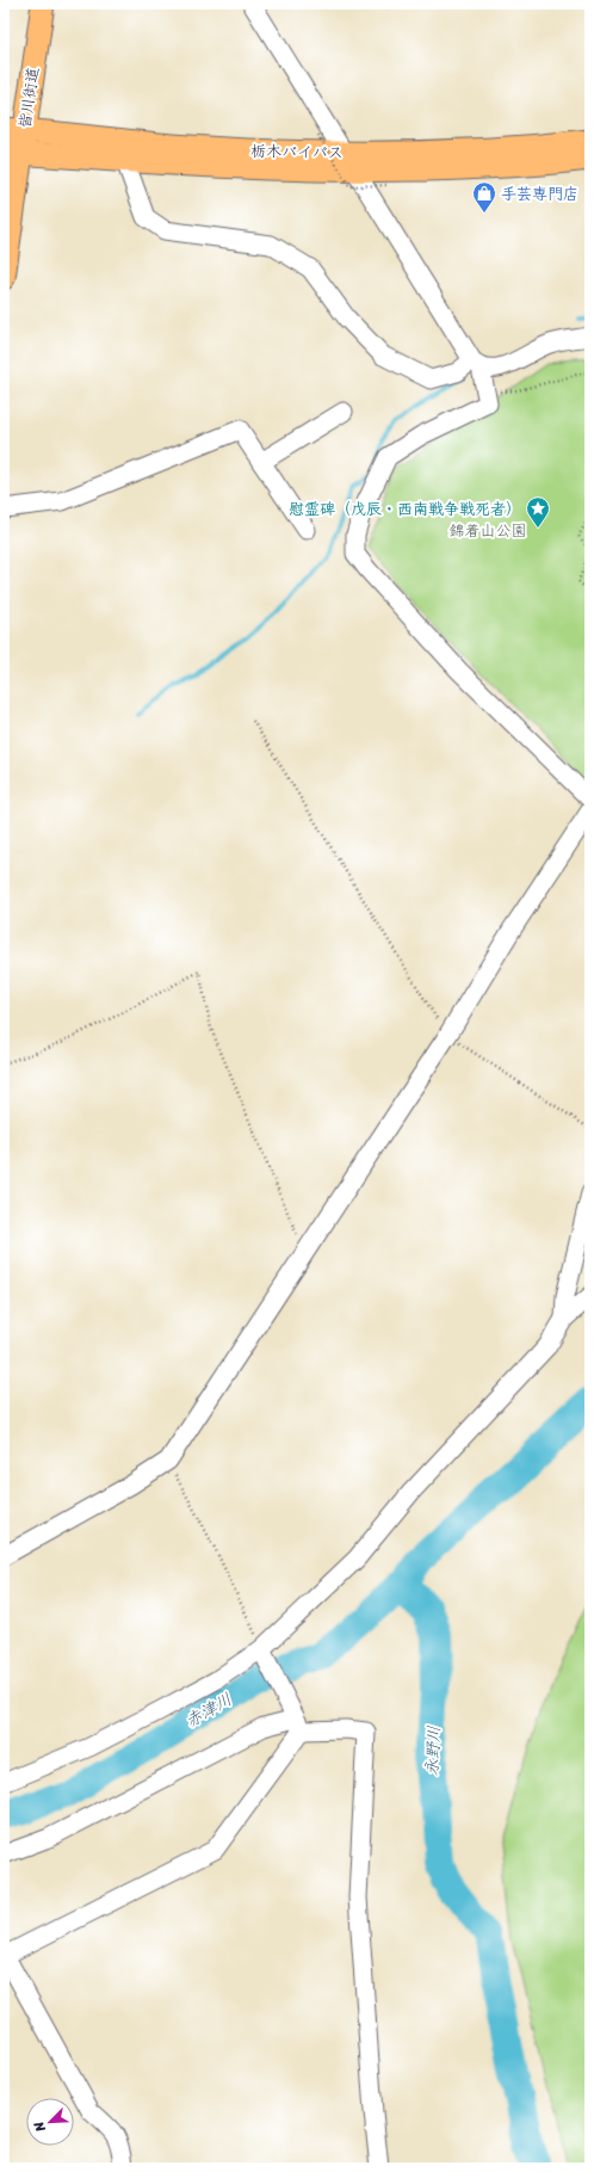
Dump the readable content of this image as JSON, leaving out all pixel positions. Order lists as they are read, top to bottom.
{
  "streets": {
    "main road": ["皆川街道", "栃木バイパス"]
  },
  "crossings": [
    ["皆川街道", "栃木バイパス"]
  ],
  "water": ["赤津川", "永野川"],
  "parks": ["錦着山公園"],
  "places": {
    "shop": ["手芸専門店"],
    "place": ["慰霊碑（戊辰・西南戦争戦死者）"]
  },
  "north": "bottom left"
}
